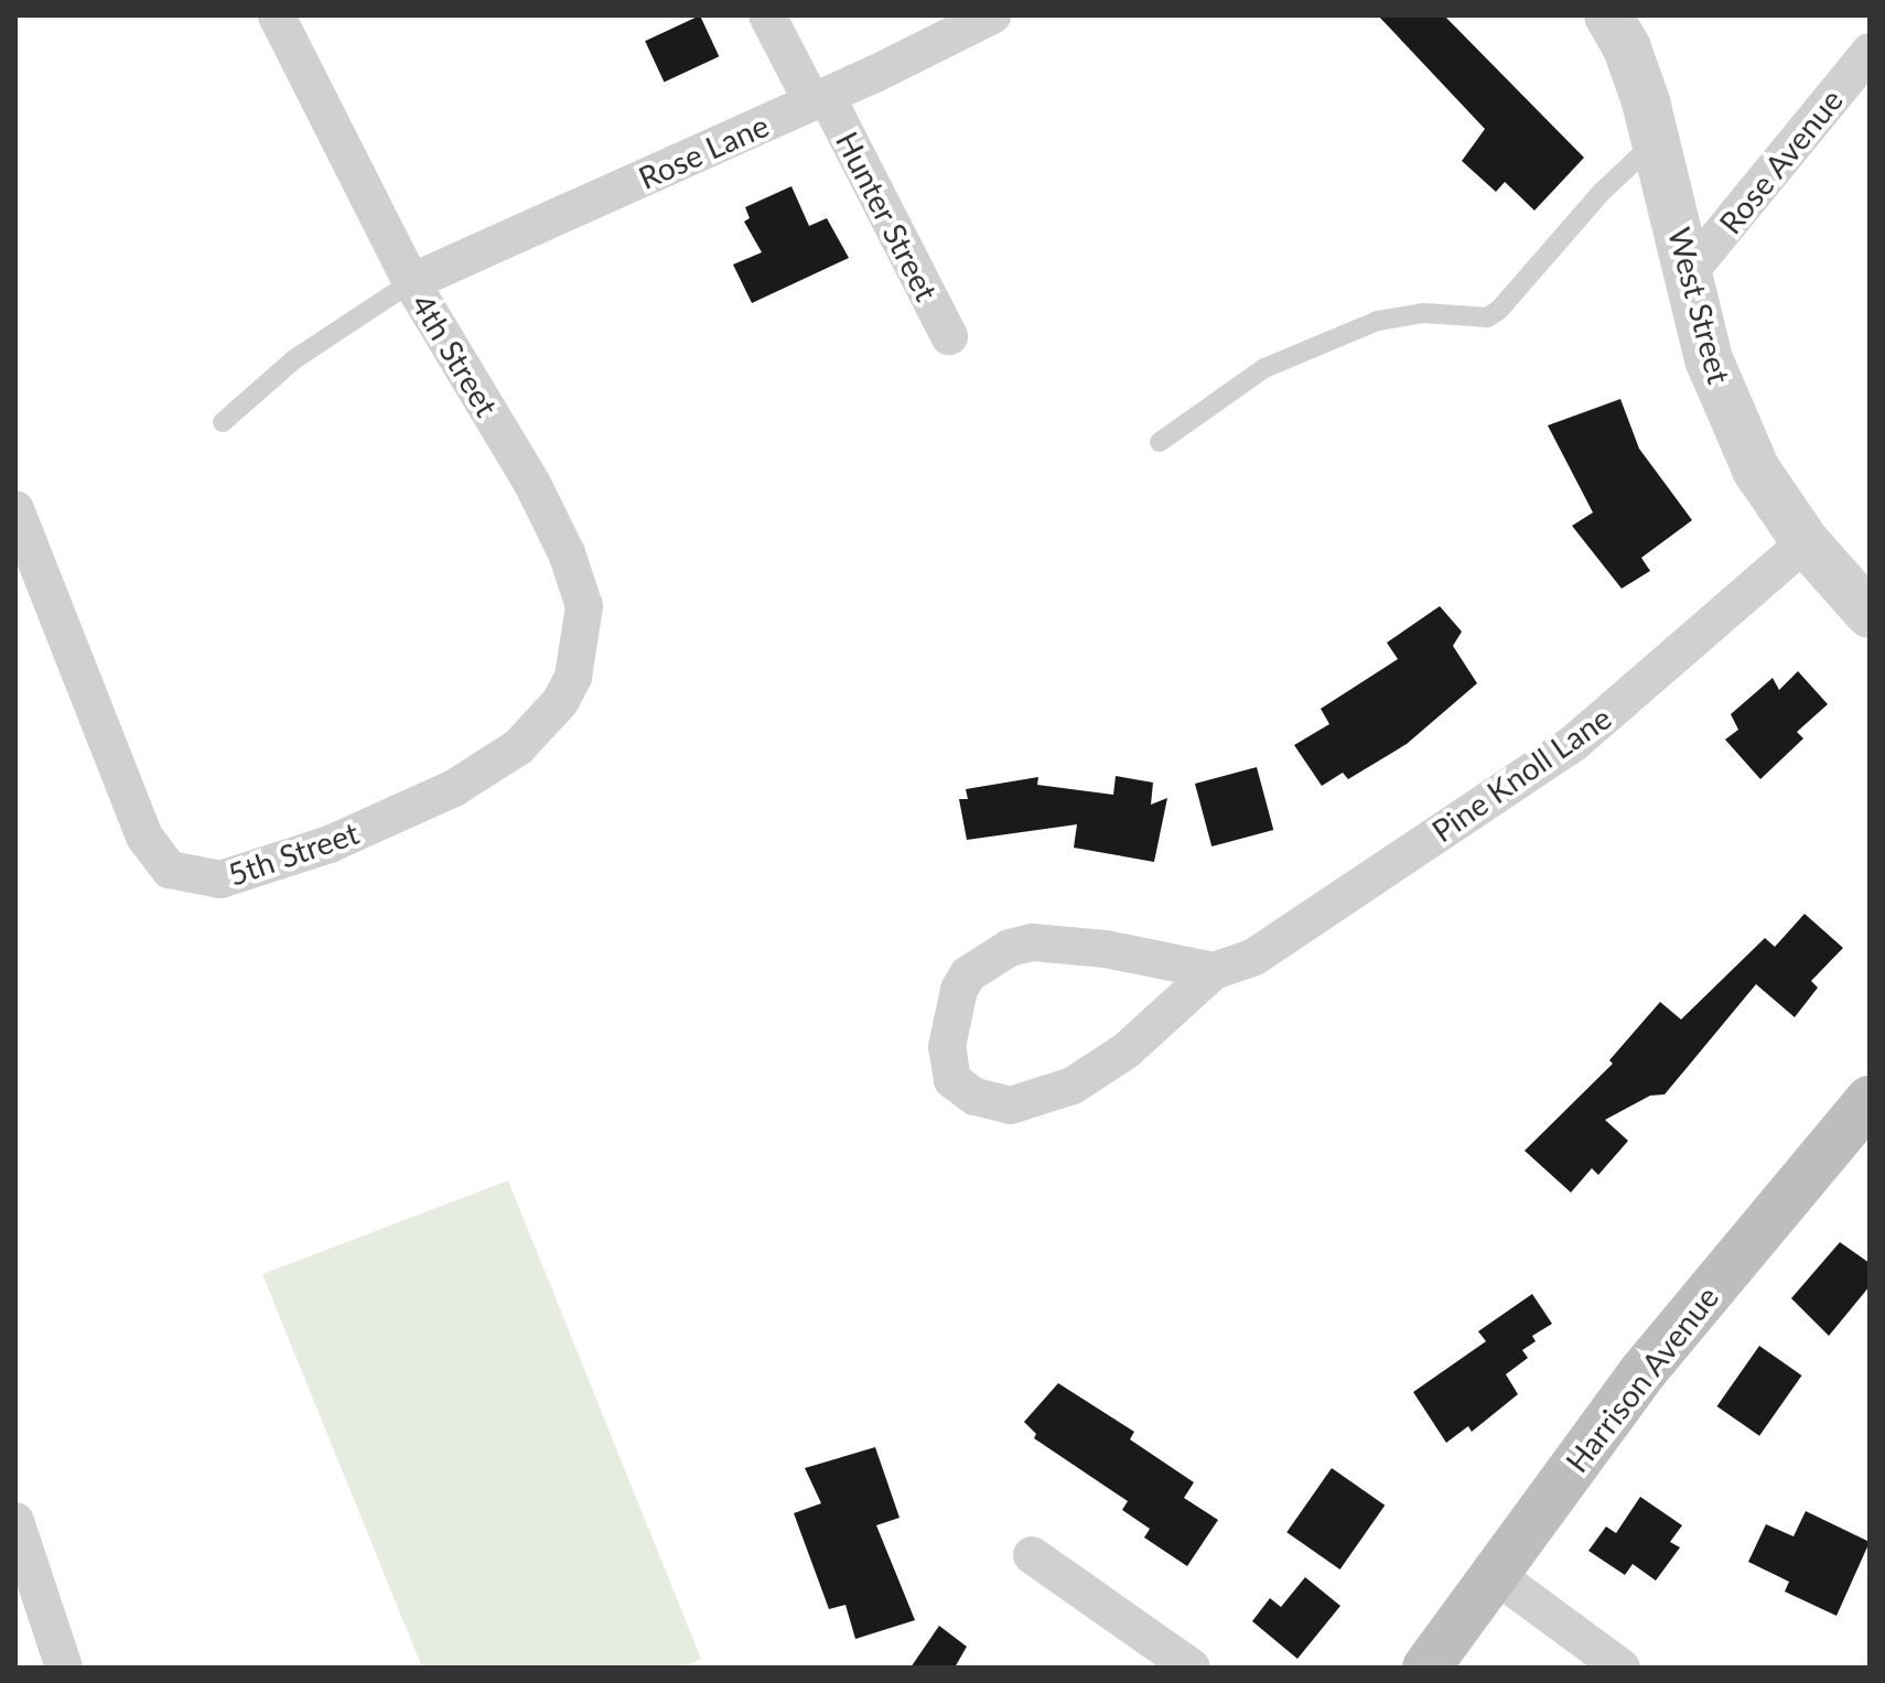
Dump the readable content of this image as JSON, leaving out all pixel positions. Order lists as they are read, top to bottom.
{
  "streets": {
    "main road": ["Harrison Avenue"],
    "street": [
      "Rose Lane",
      "Rose Avenue",
      "Hunter Street",
      "West Street",
      "4th Street",
      "Pine Knoll Lane",
      "5th Street"
    ]
  },
  "crossings": [
    ["Rose Lane", "Hunter Street"],
    ["Rose Lane", "4th Street"],
    ["Rose Avenue", "West Street"],
    ["West Street", "Pine Knoll Lane"],
    ["4th Street", "5th Street"]
  ]
}
